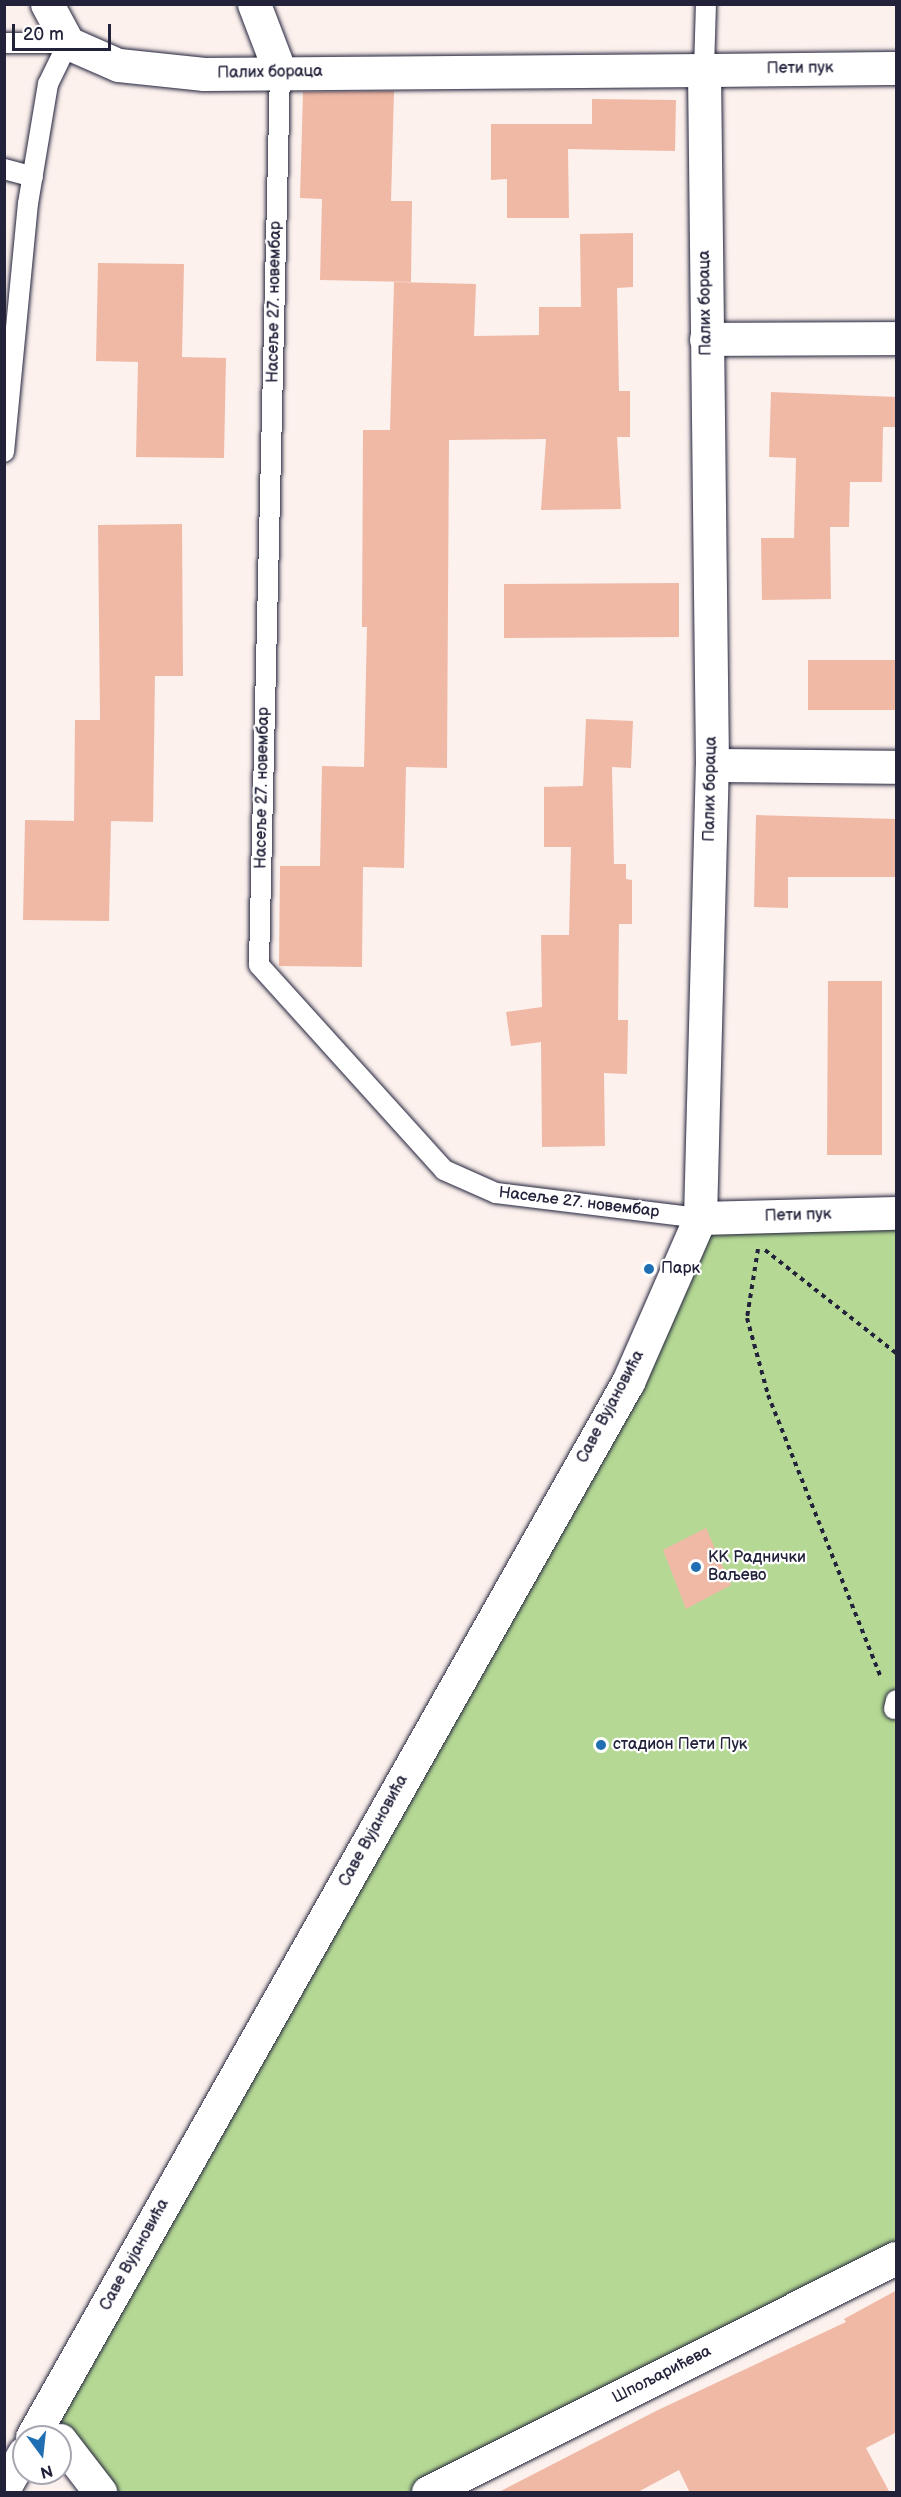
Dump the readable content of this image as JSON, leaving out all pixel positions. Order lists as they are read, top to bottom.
{
  "streets": {
    "street": [
      "Пети пук",
      "Палих бораца",
      "Саве Вујановића",
      "Шпољарићева"
    ],
    "lane": ["Насеље 27. новембар"]
  },
  "crossings": [
    ["Пети пук", "Палих бораца"],
    ["Пети пук", "Насеље 27. новембар"],
    ["Пети пук", "Саве Вујановића"],
    ["Палих бораца", "Насеље 27. новембар"],
    ["Палих бораца", "Саве Вујановића"],
    ["Насеље 27. новембар", "Саве Вујановића"]
  ],
  "places": ["Парк", "КК Раднички Ваљево", "стадион Пети Пук"],
  "scale_bar": "20 m",
  "north": "bottom"
}
